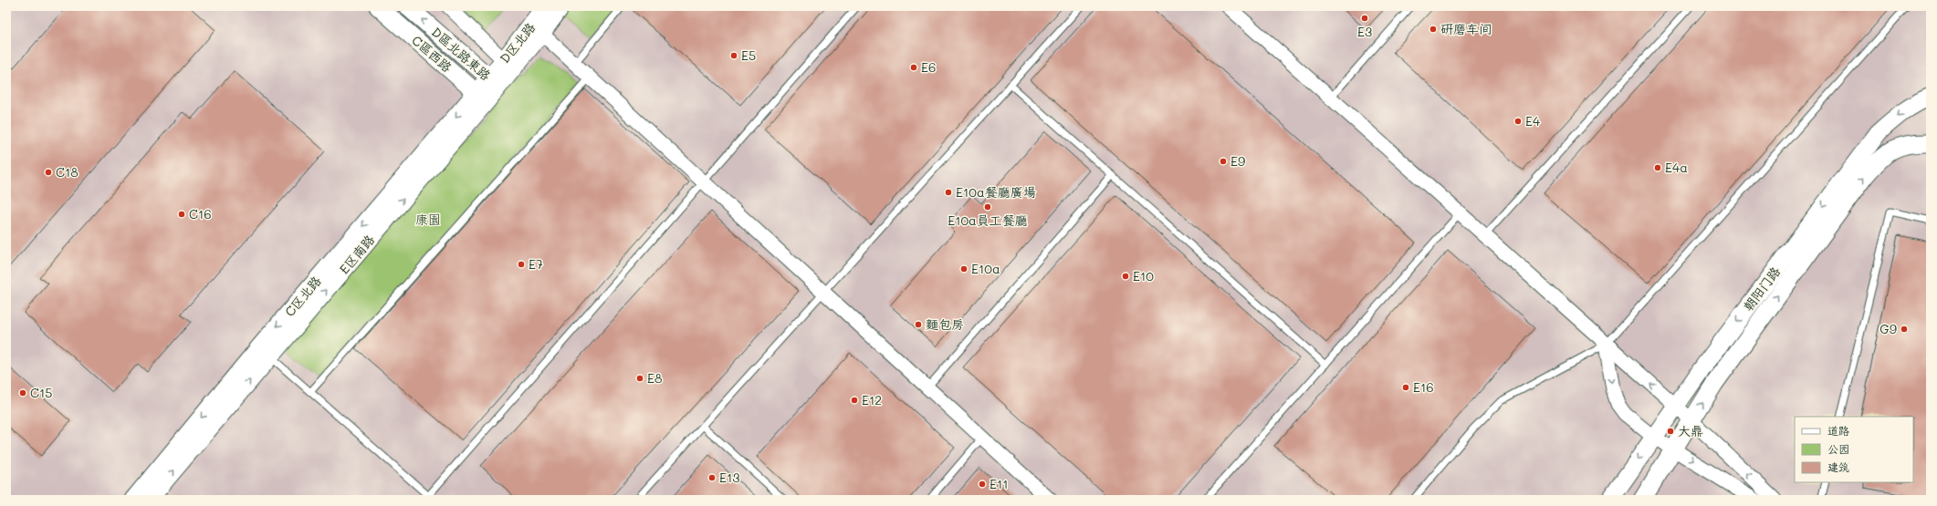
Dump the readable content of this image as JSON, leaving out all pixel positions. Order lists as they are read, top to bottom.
{
  "streets": {
    "street": [
      "D区北路",
      "C區西路",
      "D區北路東路",
      "朝阳门路",
      "C区北路"
    ]
  },
  "crossings": [
    ["D区北路", "D區北路東路"],
    ["C區西路", "C区北路"]
  ],
  "parks": ["康園"],
  "places": [
    "E3",
    "研磨车间",
    "E5",
    "E6",
    "E4",
    "E9",
    "E4a",
    "C18",
    "E10a餐廳廣場",
    "E10a員工餐廳",
    "C16",
    "E7",
    "E10a",
    "E10",
    "麵包房",
    "G9",
    "E8",
    "E16",
    "C15",
    "E12",
    "大鼎",
    "E13",
    "E11"
  ],
  "legend": ["道路", "公园", "建筑"]
}
